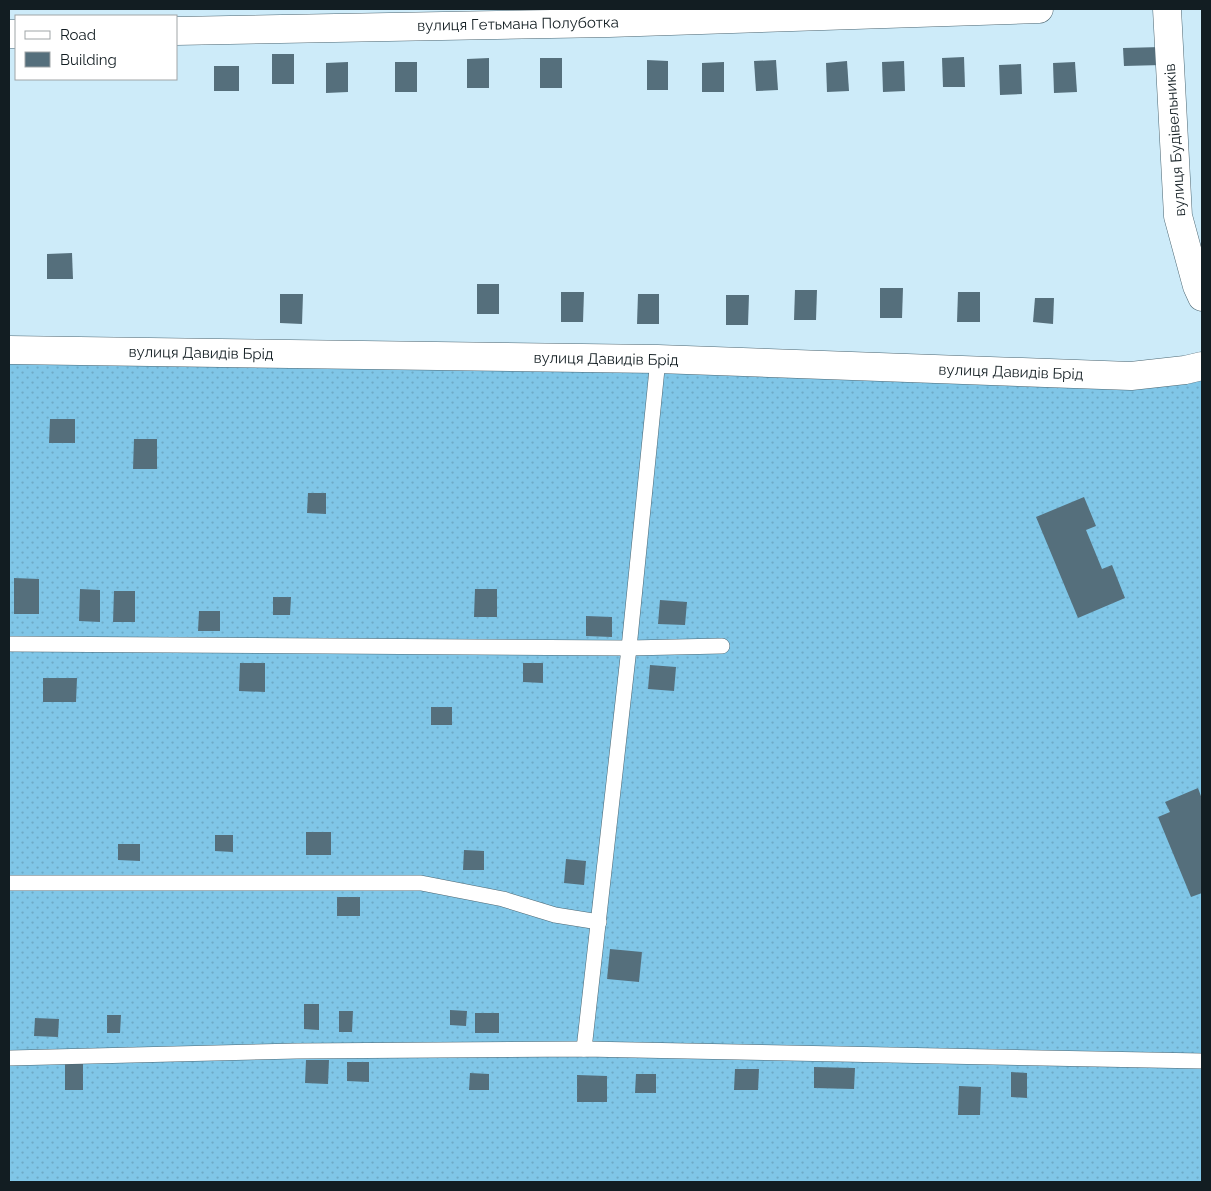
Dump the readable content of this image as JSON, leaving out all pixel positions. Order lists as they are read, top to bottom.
{
  "streets": {
    "street": ["вулиця Гетьмана Полуботка", "вулиця Будівельників", "вулиця Давидів Брід"]
  },
  "legend": ["Road", "Building"]
}
